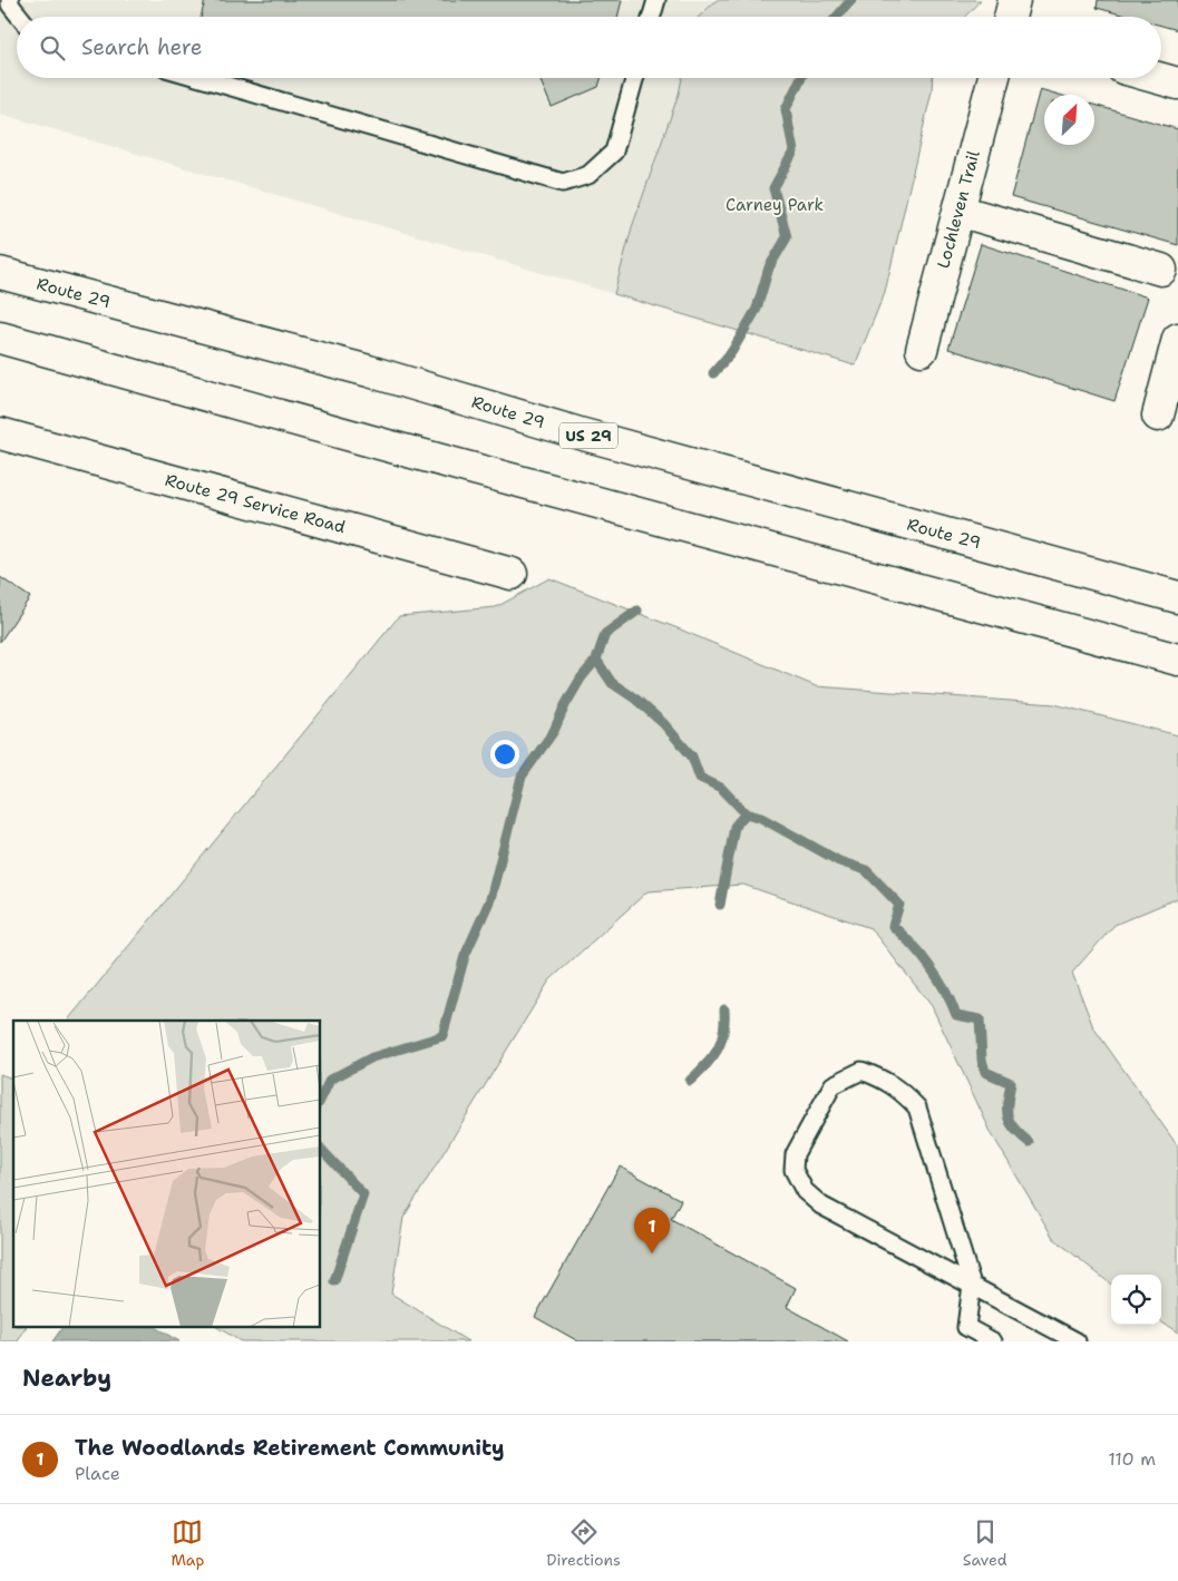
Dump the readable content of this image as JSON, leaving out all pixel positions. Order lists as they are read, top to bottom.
{
  "streets": {
    "main road": [
      "Lochleven Trail",
      "Route 29",
      "US 29",
      "Route 29 Service Road"
    ]
  },
  "parks": ["Carney Park"],
  "north": "top right",
  "page": {
    "search": "Search here",
    "pins": "1",
    "heading": "Nearby",
    "list": [
      {
        "mark": "1",
        "name": "The Woodlands Retirement Community",
        "note": "Place",
        "value": "110 m"
      }
    ],
    "nav": ["Map", "Directions", "Saved"]
  }
}
